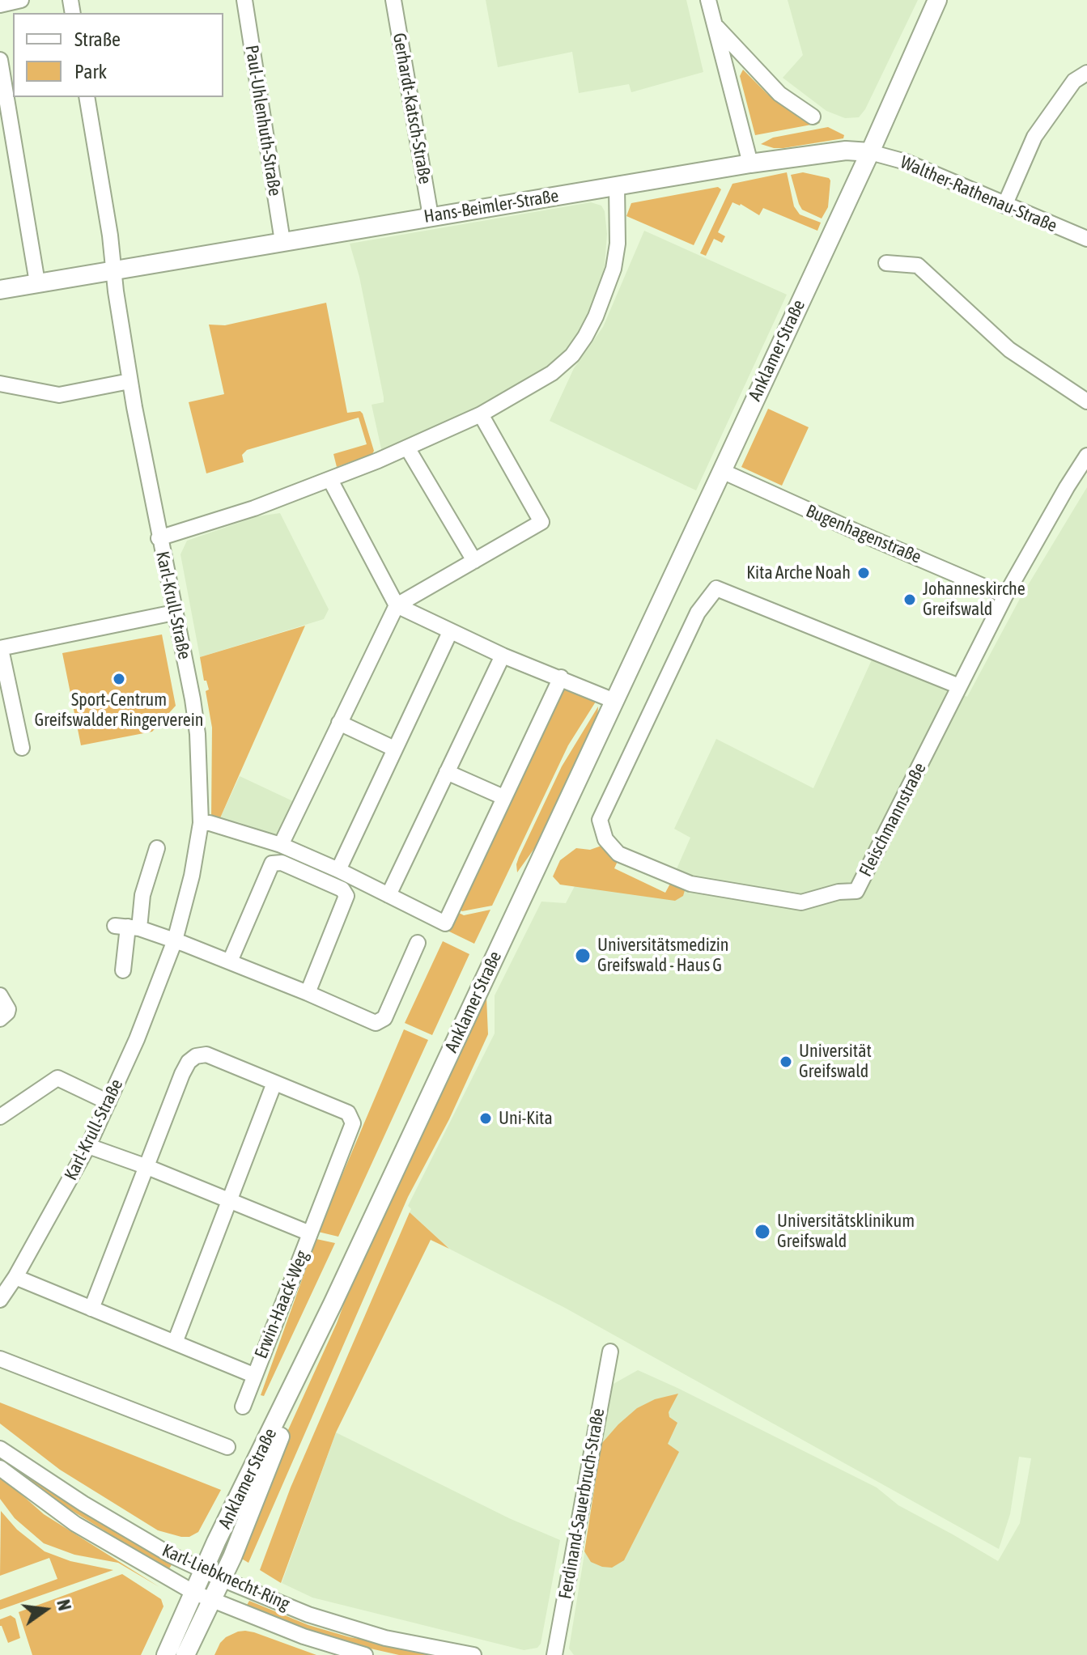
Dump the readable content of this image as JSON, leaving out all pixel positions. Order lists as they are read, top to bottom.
{
  "streets": {
    "main road": ["Hans-Beimler-Straße", "Anklamer Straße"],
    "street": [
      "Gerhardt-Katsch-Straße",
      "Paul-Uhlenhuth-Straße",
      "Walther-Rathenau-Straße",
      "Bugenhagenstraße",
      "Karl-Krull-Straße",
      "Fleischmannstraße",
      "Erwin-Haack-Weg",
      "Ferdinand-Sauerbruch-Straße",
      "Karl-Liebknecht-Ring"
    ]
  },
  "crossings": [
    ["Gerhardt-Katsch-Straße", "Hans-Beimler-Straße"],
    ["Paul-Uhlenhuth-Straße", "Hans-Beimler-Straße"],
    ["Walther-Rathenau-Straße", "Hans-Beimler-Straße"],
    ["Walther-Rathenau-Straße", "Anklamer Straße"],
    ["Hans-Beimler-Straße", "Anklamer Straße"],
    ["Hans-Beimler-Straße", "Karl-Krull-Straße"],
    ["Anklamer Straße", "Bugenhagenstraße"],
    ["Anklamer Straße", "Karl-Liebknecht-Ring"],
    ["Bugenhagenstraße", "Fleischmannstraße"],
    ["Karl-Krull-Straße", "Erwin-Haack-Weg"]
  ],
  "places": [
    "Kita Arche Noah",
    "Johanneskirche Greifswald",
    "Sport-Centrum Greifswalder Ringerverein",
    "Universitätsmedizin Greifswald - Haus G",
    "Universität Greifswald",
    "Uni-Kita",
    "Universitätsklinikum Greifswald"
  ],
  "legend": ["Straße", "Park"],
  "north": "right"
}
